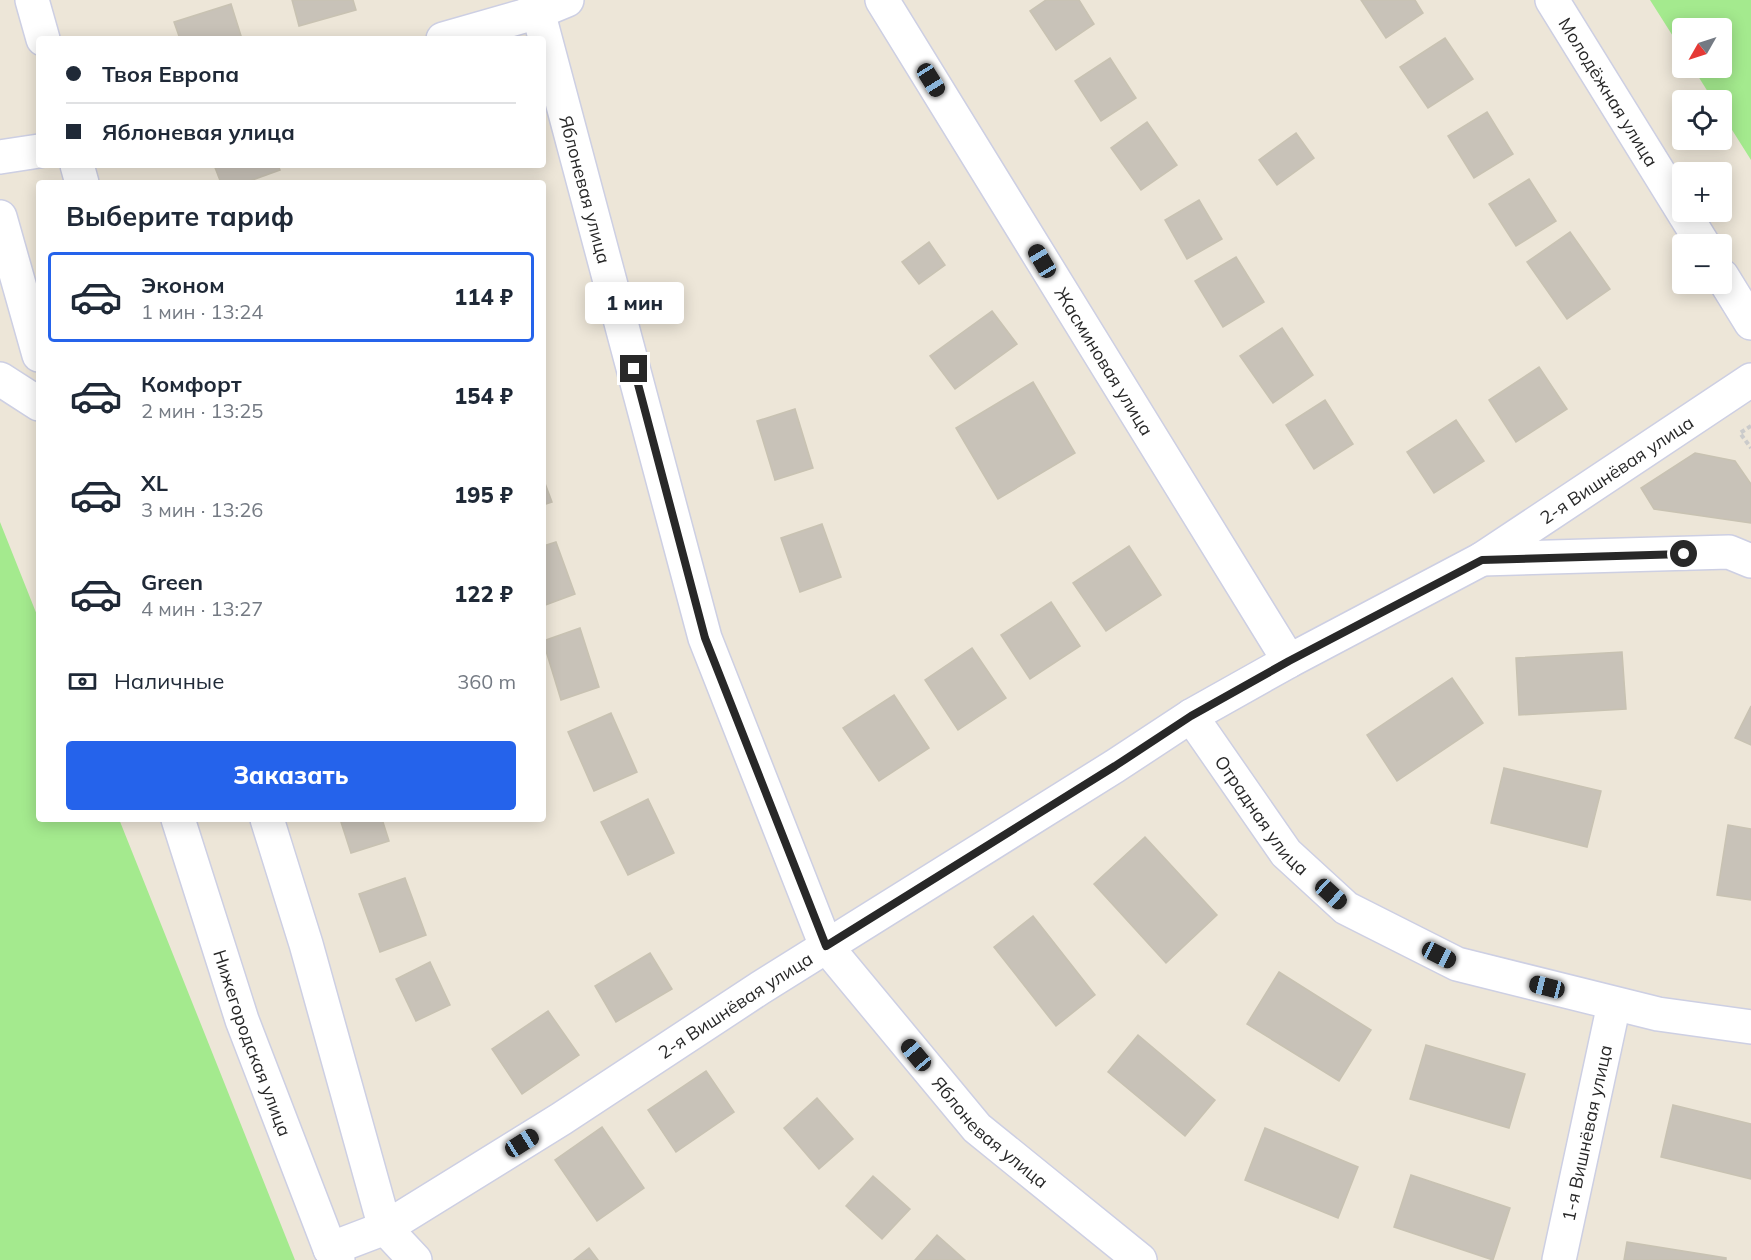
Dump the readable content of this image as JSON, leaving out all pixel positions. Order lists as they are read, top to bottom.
{
  "streets": {
    "street": [
      "Молодёжная улица",
      "Яблоневая улица",
      "Жасминовая улица",
      "2-я Вишнёвая улица",
      "Отрадная улица",
      "Нижегородская улица",
      "1-я Вишнёвая улица"
    ]
  },
  "crossings": [
    ["Яблоневая улица", "2-я Вишнёвая улица"],
    ["Жасминовая улица", "2-я Вишнёвая улица"],
    ["2-я Вишнёвая улица", "Отрадная улица"],
    ["2-я Вишнёвая улица", "Нижегородская улица"],
    ["Отрадная улица", "1-я Вишнёвая улица"]
  ],
  "north": "bottom left",
  "page": {
    "map_buttons": ["+", "−"],
    "banner": ["Твоя Европа", "Яблоневая улица"],
    "heading": "Выберите тариф",
    "list": [
      {
        "name": "Эконом",
        "note": "1 мин · 13:24",
        "value": "114 ₽"
      },
      {
        "name": "Комфорт",
        "note": "2 мин · 13:25",
        "value": "154 ₽"
      },
      {
        "name": "XL",
        "note": "3 мин · 13:26",
        "value": "195 ₽"
      },
      {
        "name": "Green",
        "note": "4 мин · 13:27",
        "value": "122 ₽"
      }
    ],
    "bubble": "1 мин",
    "pay": ["Наличные", "360 m"],
    "buttons": "Заказать"
  }
}
